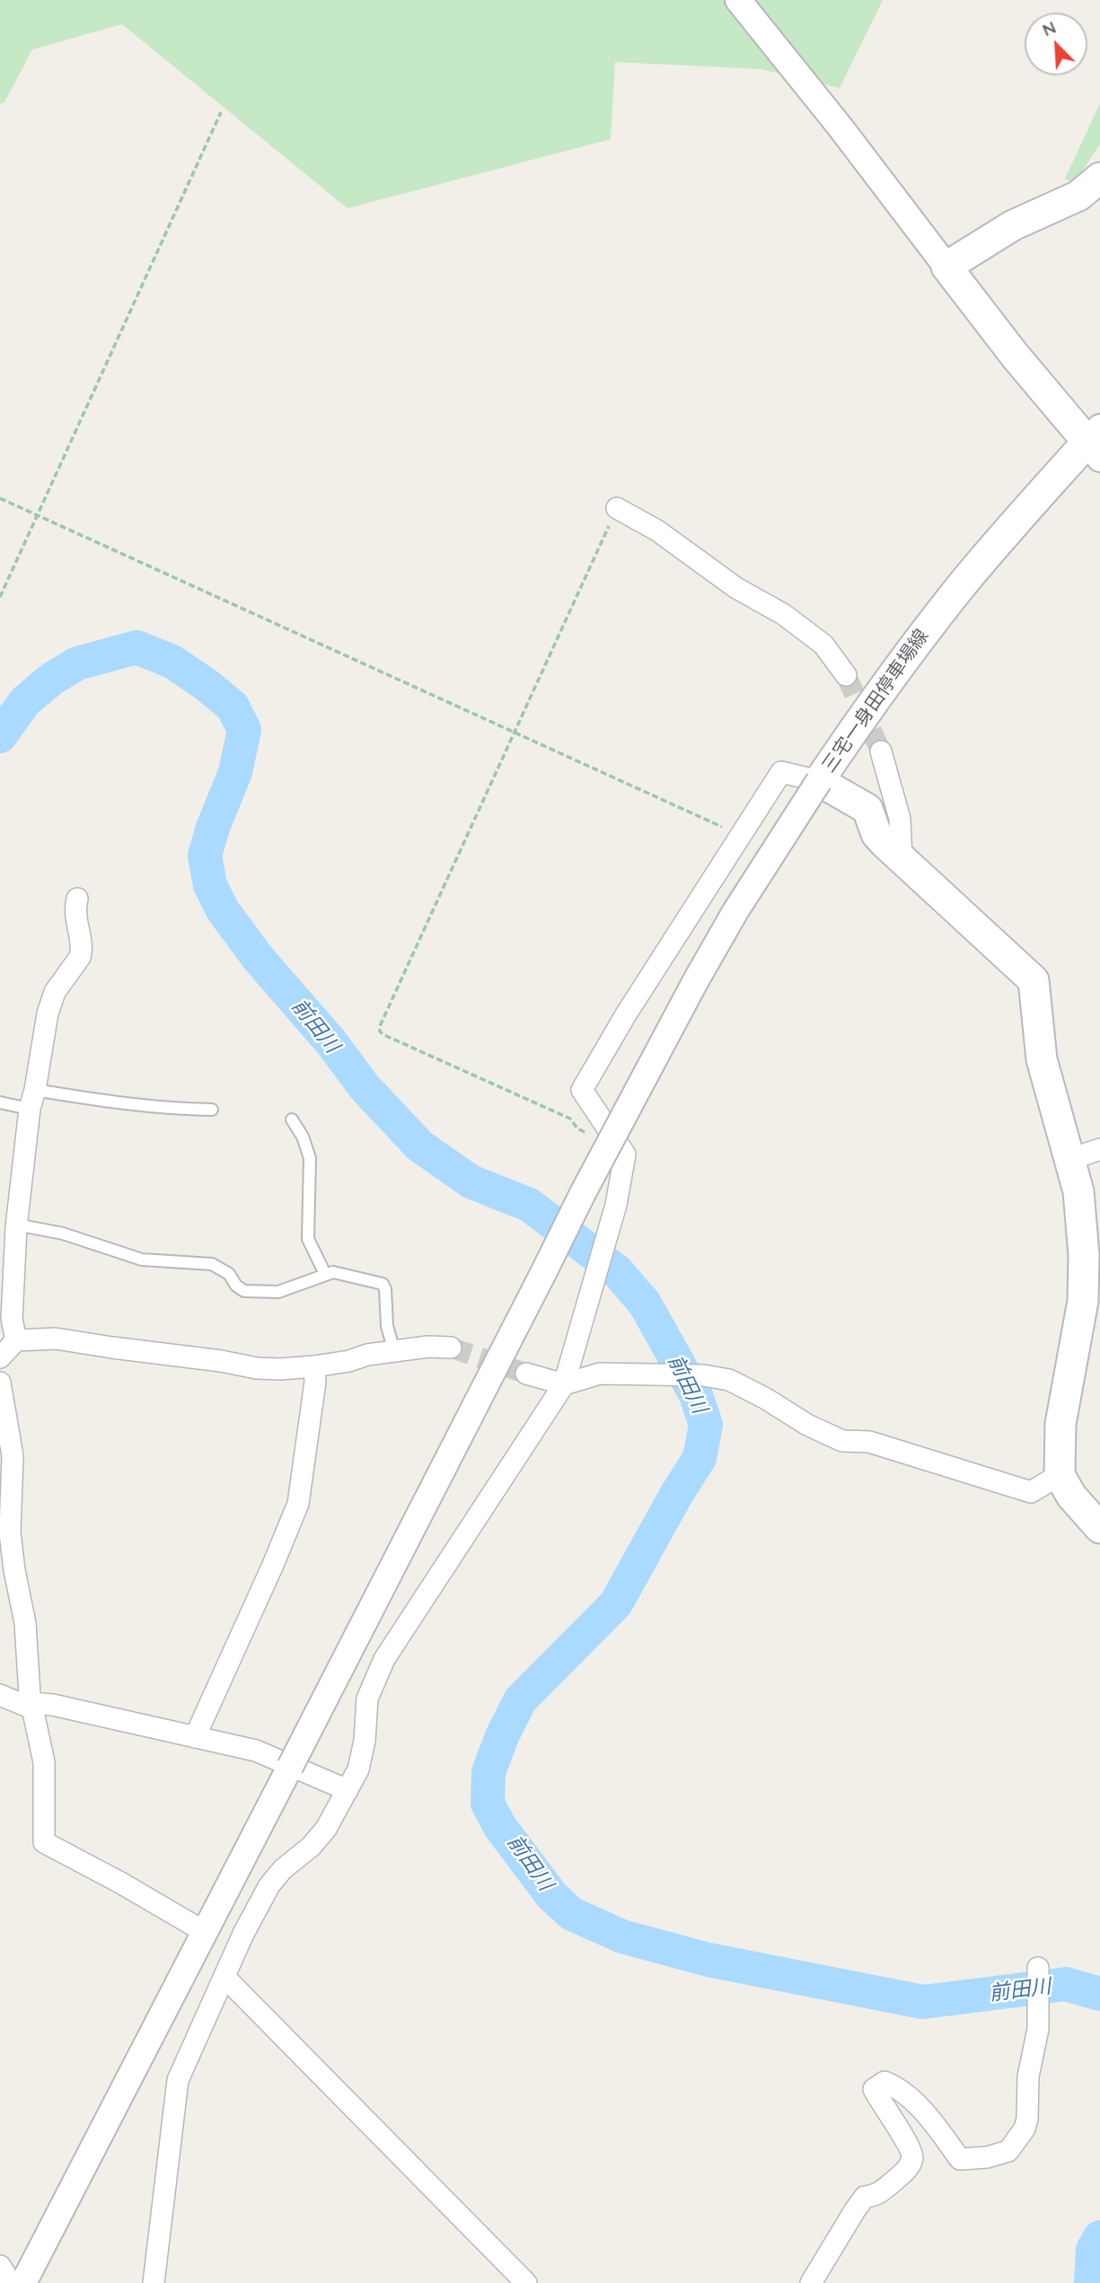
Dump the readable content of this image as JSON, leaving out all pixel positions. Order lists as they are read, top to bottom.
{
  "streets": {
    "main road": ["三宅一身田停車場線"]
  },
  "water": ["前田川"],
  "north": "top left"
}
